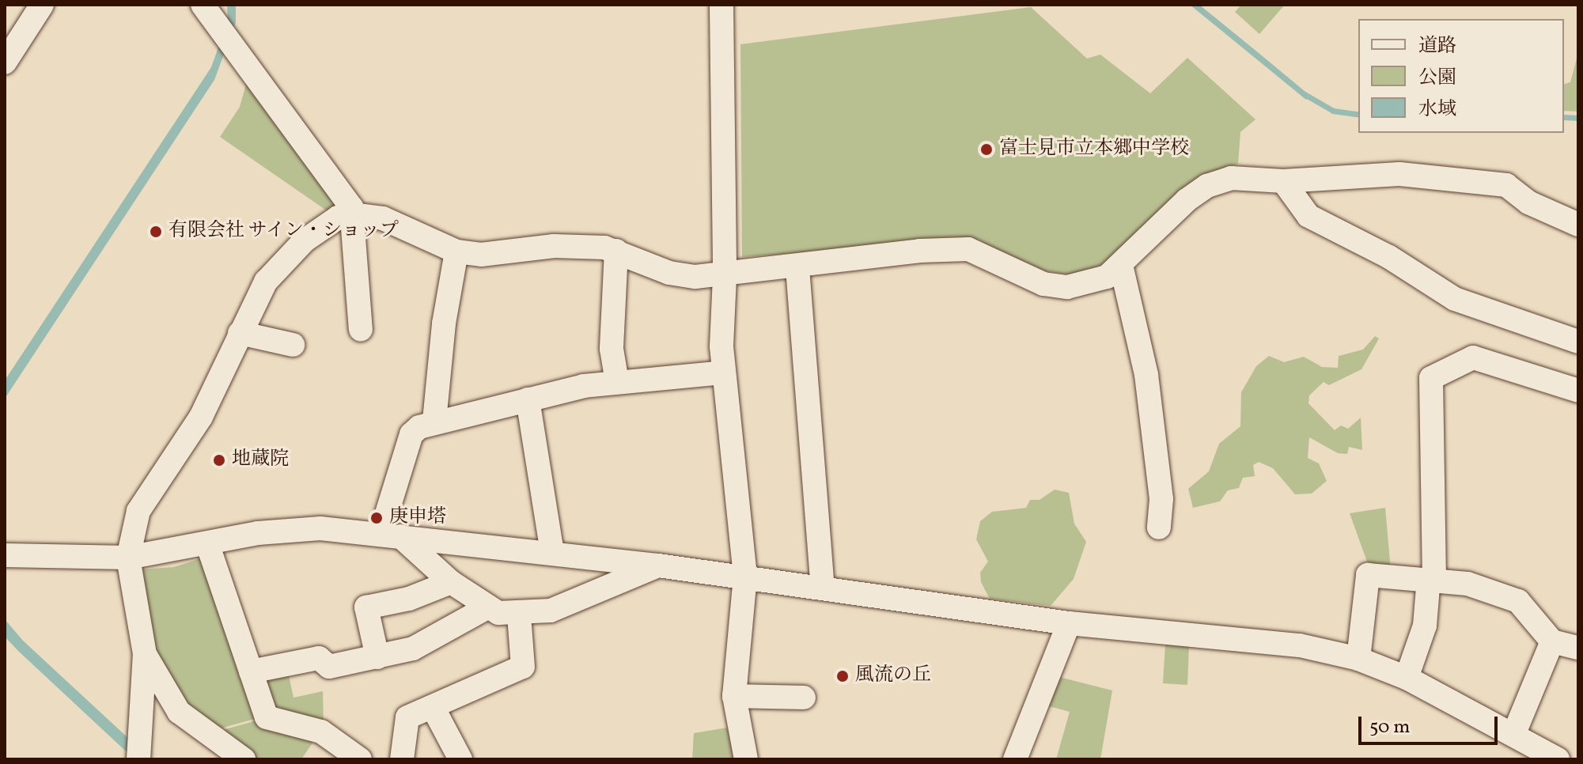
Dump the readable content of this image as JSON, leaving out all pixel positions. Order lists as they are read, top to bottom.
{
  "places": [
    "富士見市立本郷中学校",
    "有限会社 サイン・ショップ",
    "地蔵院",
    "庚申塔",
    "風流の丘"
  ],
  "legend": ["道路", "公園", "水域"],
  "scale_bar": "50 m"
}
